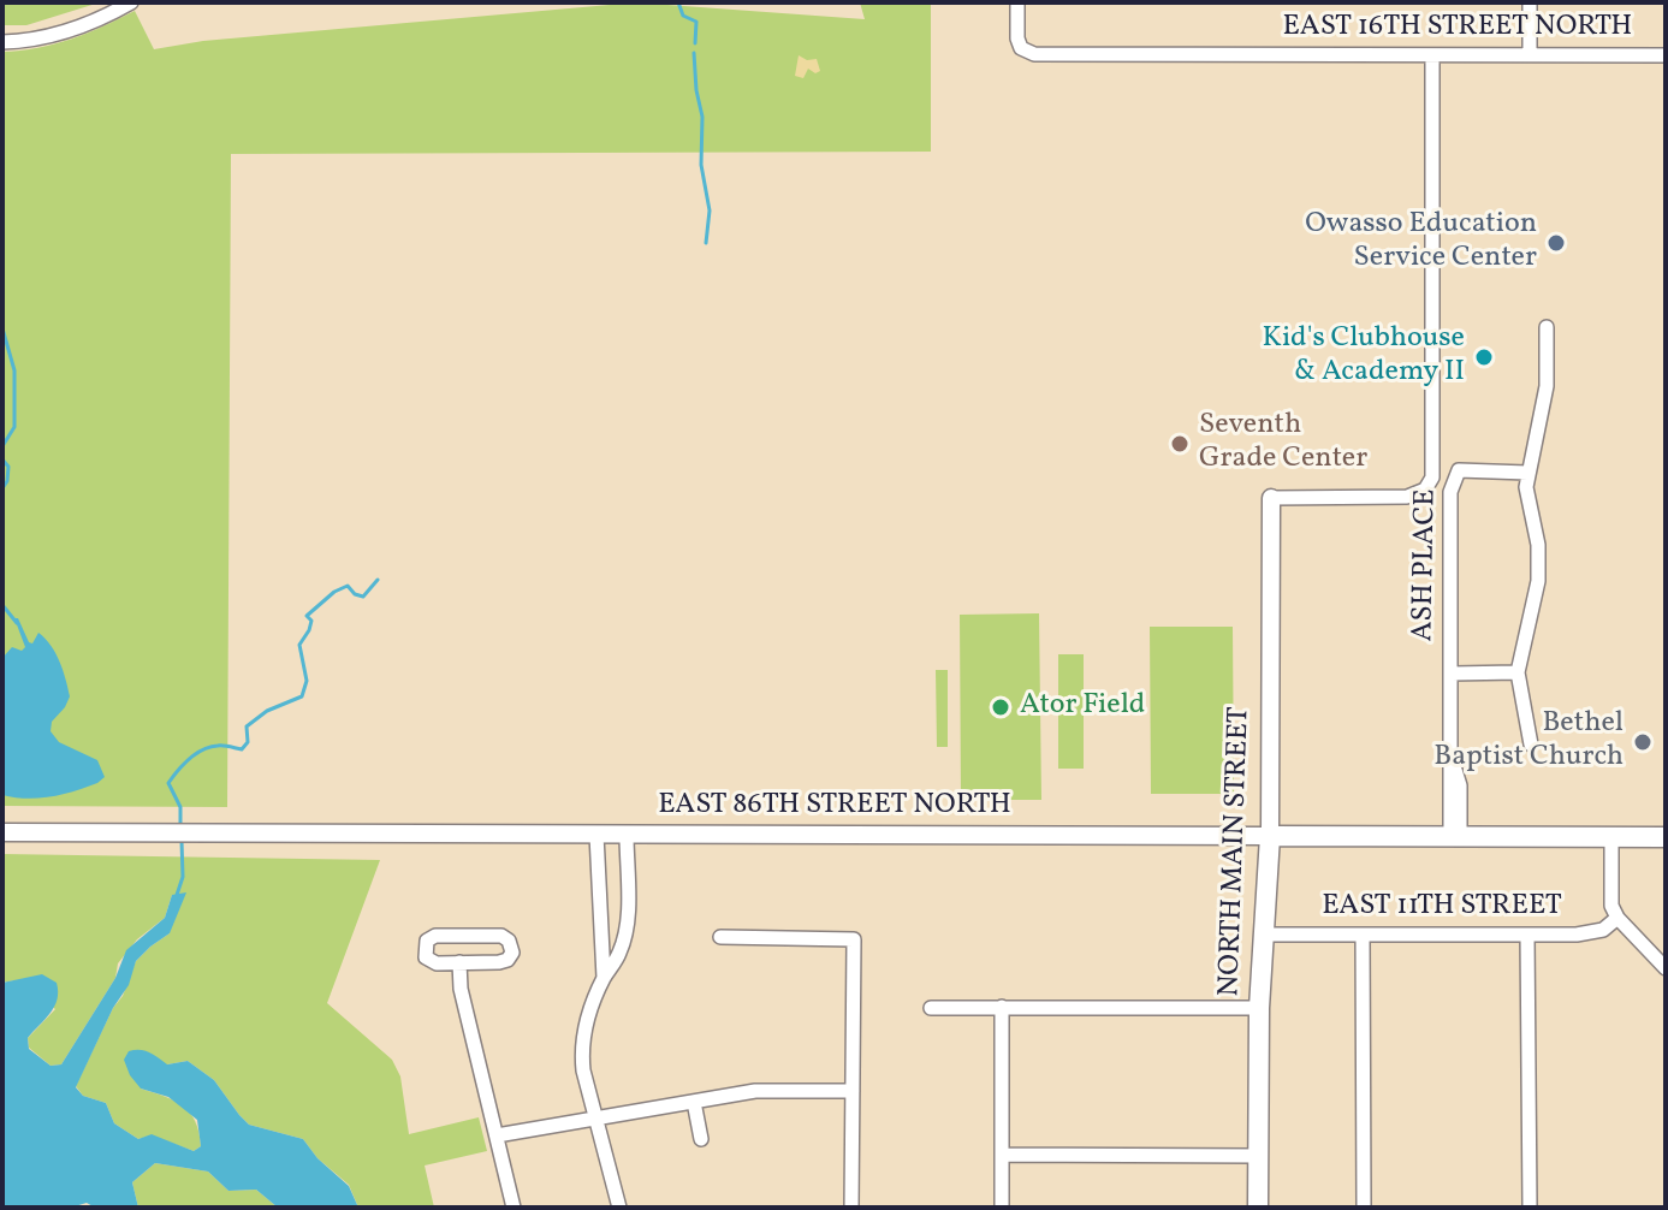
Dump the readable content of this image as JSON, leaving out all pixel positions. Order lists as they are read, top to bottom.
{
  "streets": {
    "main road": ["EAST 86TH STREET NORTH", "NORTH MAIN STREET"],
    "street": ["EAST 16TH STREET NORTH", "ASH PLACE", "EAST 11TH STREET"]
  },
  "crossings": [
    ["ASH PLACE", "EAST 86TH STREET NORTH"],
    ["EAST 86TH STREET NORTH", "NORTH MAIN STREET"],
    ["NORTH MAIN STREET", "EAST 11TH STREET"]
  ],
  "places": [
    "Owasso Education Service Center",
    "Kid's Clubhouse & Academy II",
    "Seventh Grade Center",
    "Ator Field",
    "Bethel Baptist Church"
  ]
}
